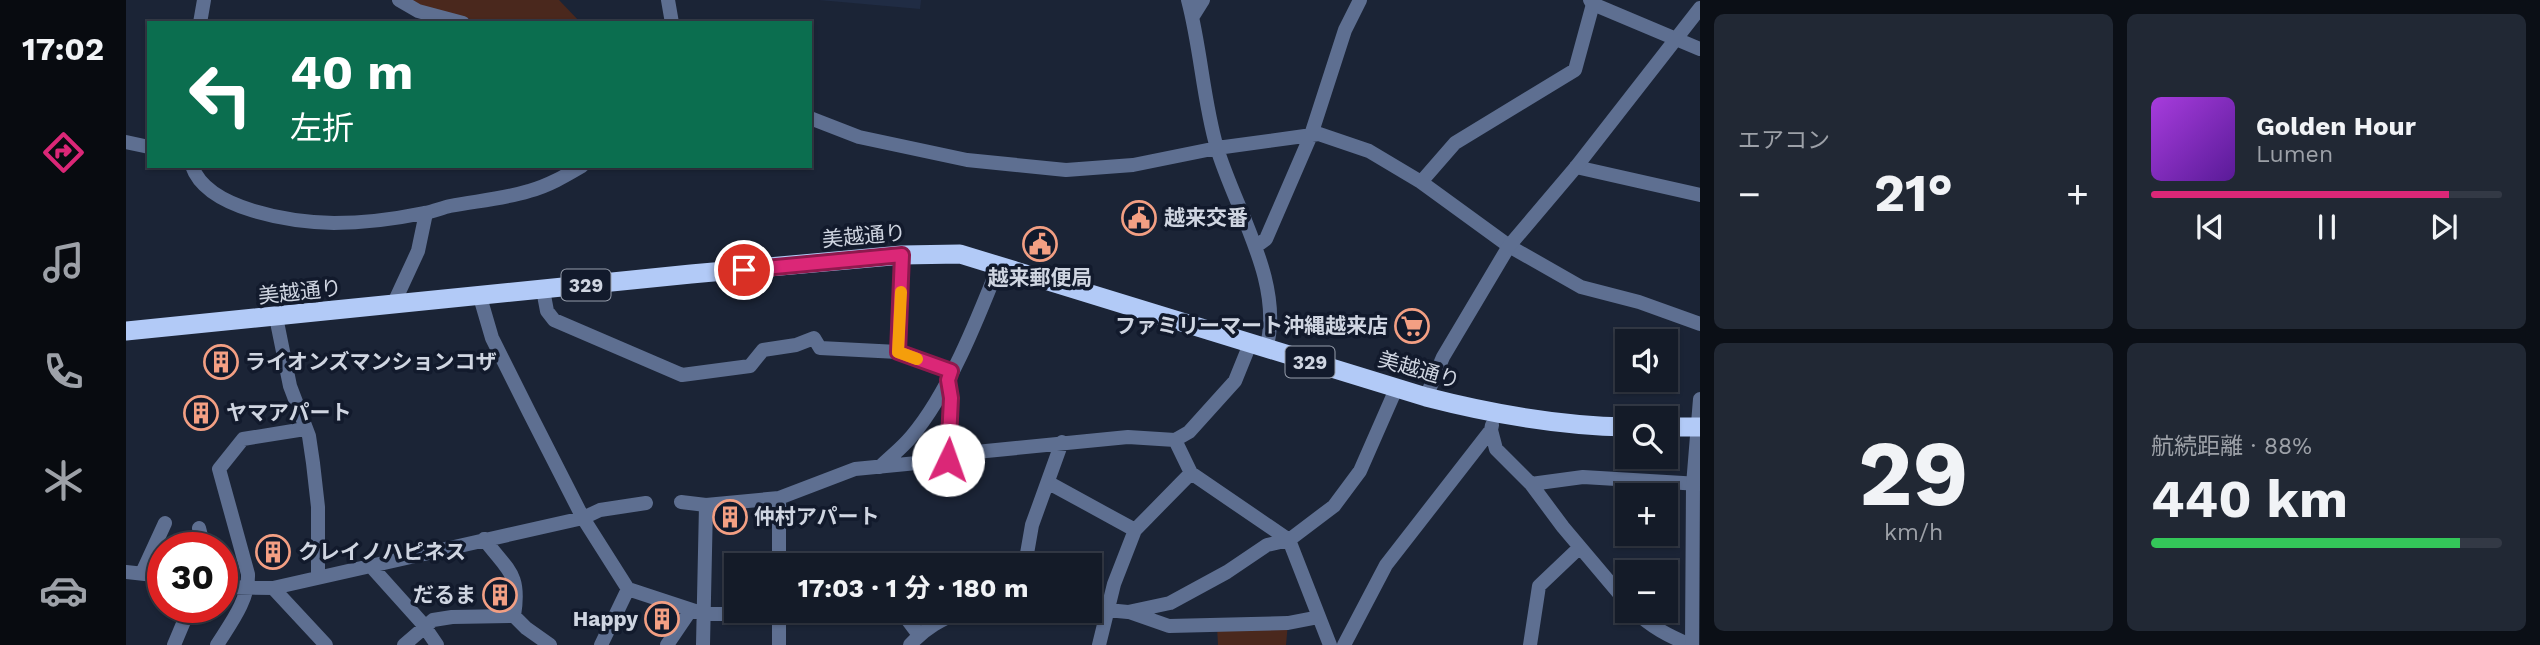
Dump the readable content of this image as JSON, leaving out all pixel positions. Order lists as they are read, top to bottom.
{
  "streets": {
    "highway": ["美越通り", "329"]
  },
  "places": {
    "public building": ["越来交番", "越来郵便局"],
    "supermarket": ["ファミリーマート沖縄越来店"],
    "building": [
      "ライオンズマンションコザ",
      "ヤマアパート",
      "仲村アパート",
      "クレイノハピネス",
      "だるま",
      "Happy"
    ]
  },
  "page": {
    "tabs": "17:02",
    "tile": [
      "エアコン",
      ["29", "km/h"],
      ["航続距離 · 88%", "440 km"]
    ],
    "turn": ["40 m", "左折"],
    "song": ["Golden Hour", "Lumen"],
    "heat": ["−", "21°", "+"],
    "map_buttons": ["+", "−"],
    "limit": "30",
    "trip": "17:03 · 1 分 · 180 m"
  }
}
